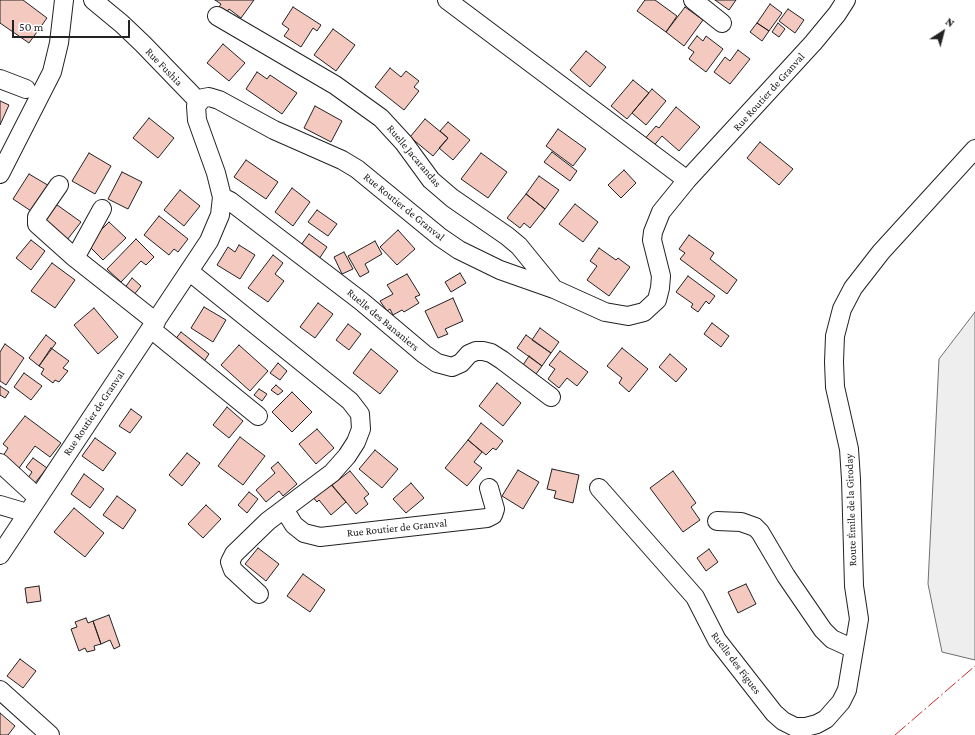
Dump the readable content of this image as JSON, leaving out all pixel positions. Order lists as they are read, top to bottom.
{
  "streets": {
    "street": [
      "Rue Fushia",
      "Rue Routier de Granval",
      "Ruelle Jacarandas",
      "Ruelle des Bananiers",
      "Route Émile de la Giroday",
      "Ruelle des Figues"
    ]
  },
  "crossings": [
    ["Rue Fushia", "Rue Routier de Granval"],
    ["Rue Routier de Granval", "Ruelle Jacarandas"],
    ["Rue Routier de Granval", "Ruelle des Bananiers"],
    ["Route Émile de la Giroday", "Ruelle des Figues"]
  ],
  "scale_bar": "50 m",
  "north": "top right"
}
